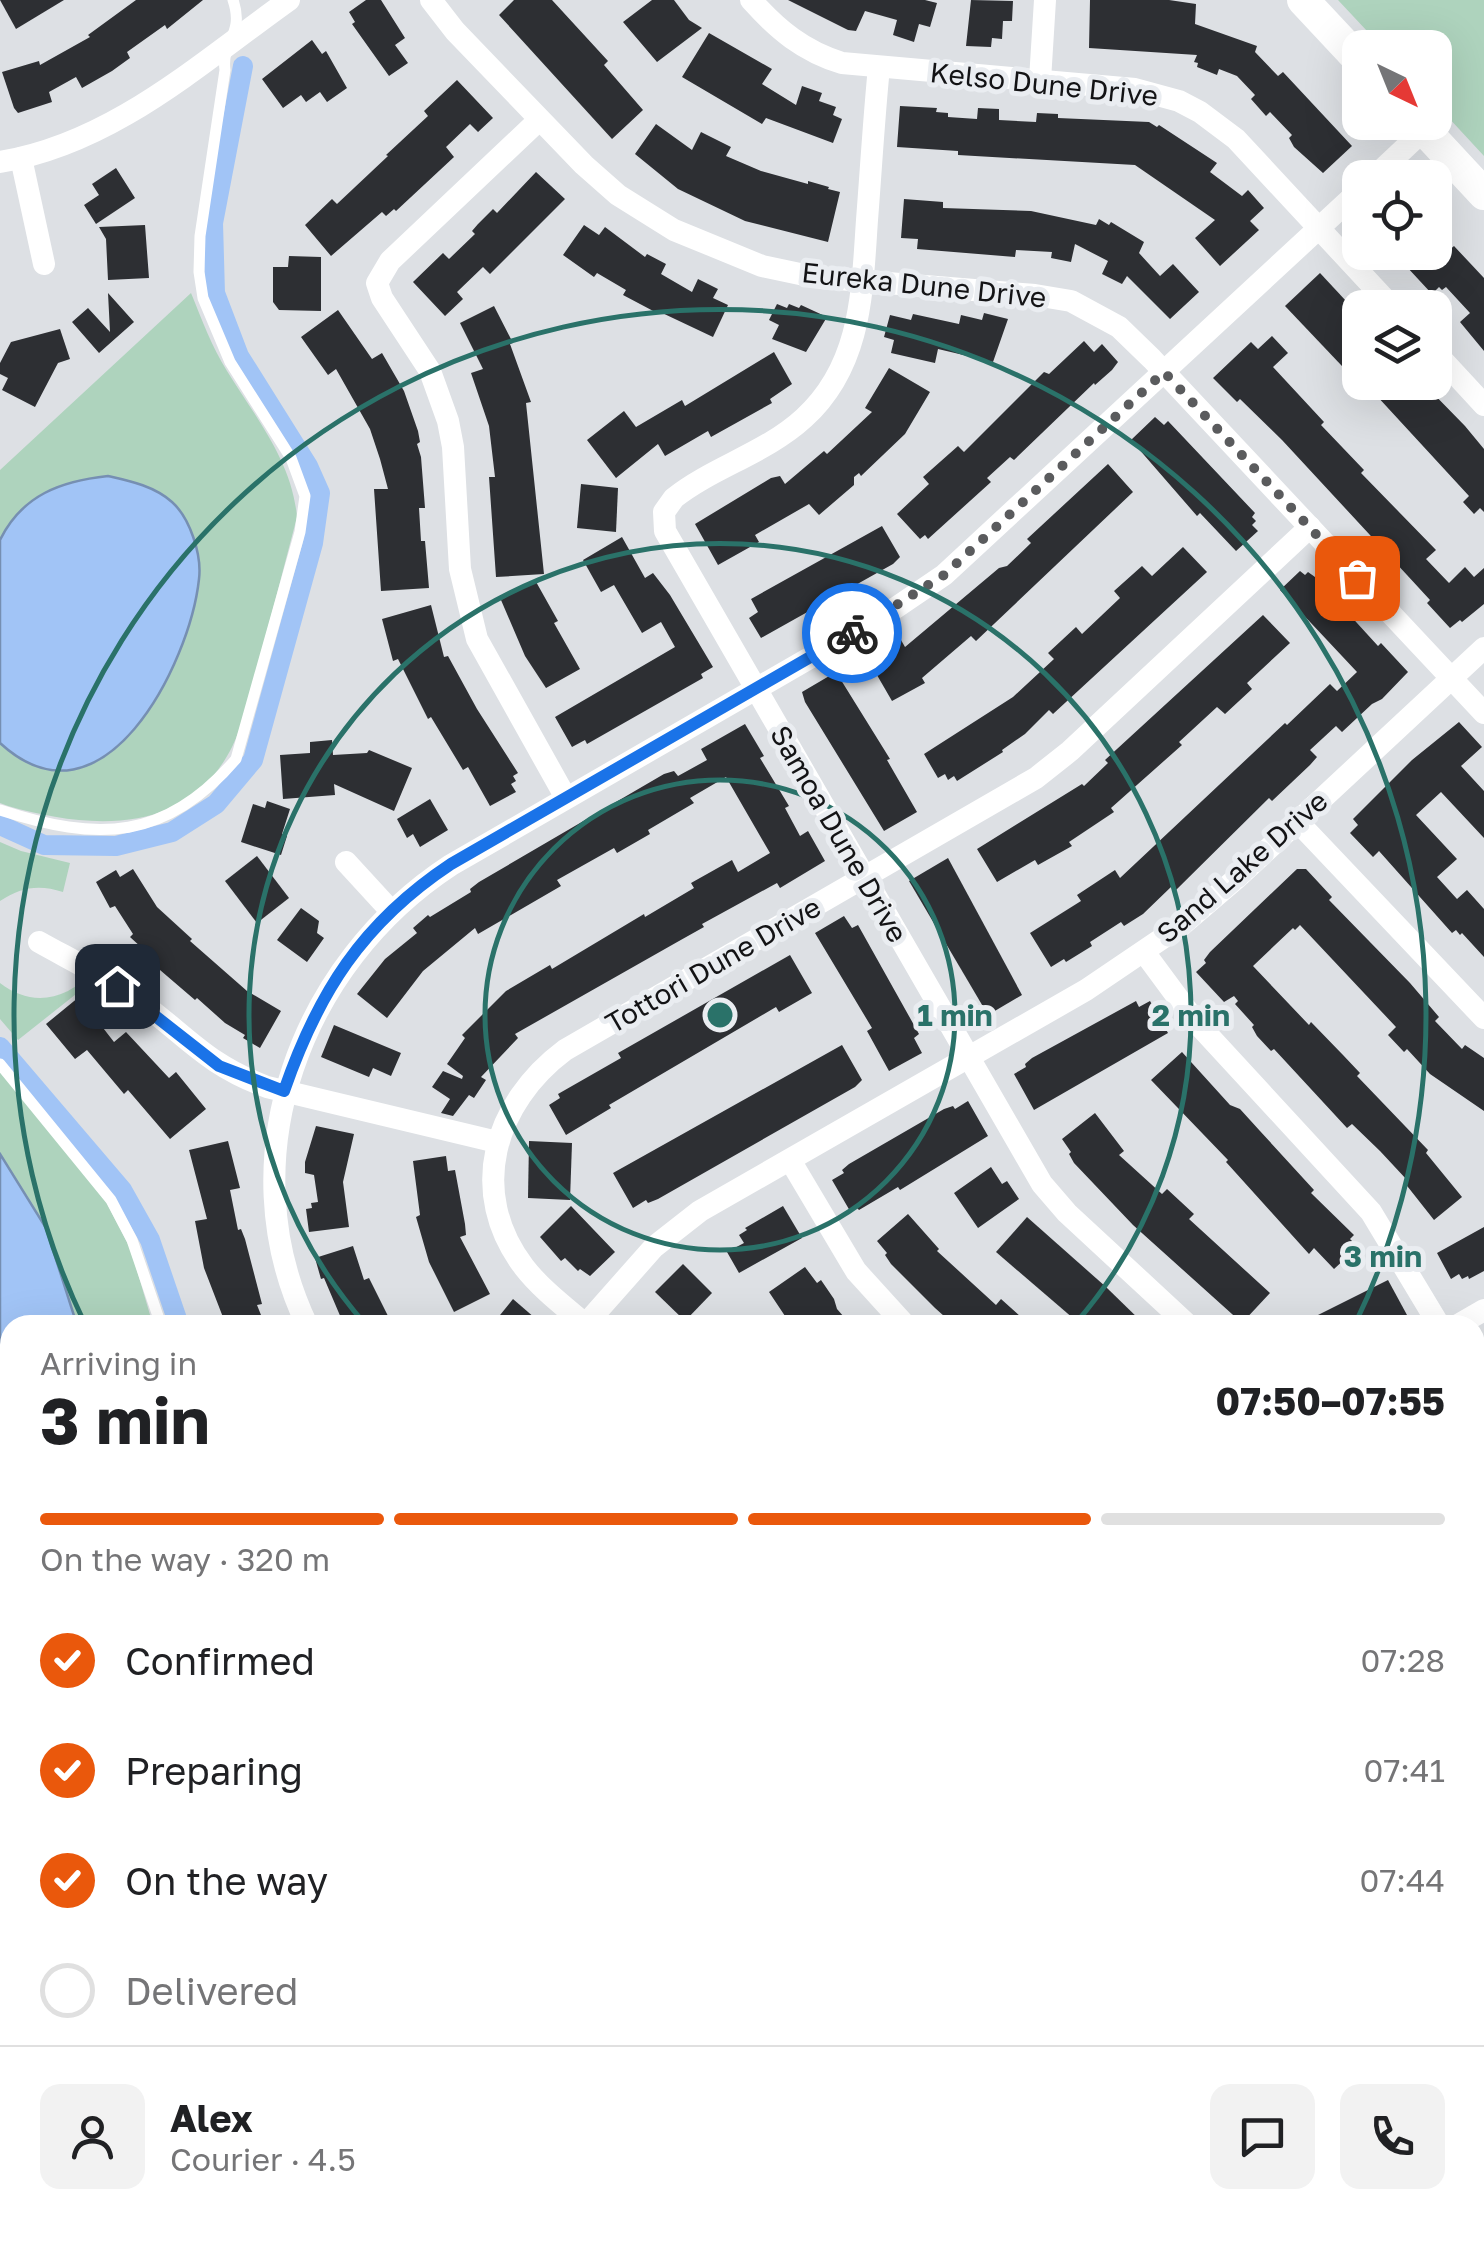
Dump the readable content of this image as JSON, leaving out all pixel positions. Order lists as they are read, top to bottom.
{
  "streets": {
    "street": [
      "Kelso Dune Drive",
      "Eureka Dune Drive",
      "Samoa Dune Drive",
      "Sand Lake Drive",
      "Tottori Dune Drive"
    ]
  },
  "crossings": [
    ["Kelso Dune Drive", "Samoa Dune Drive"],
    ["Eureka Dune Drive", "Samoa Dune Drive"],
    ["Eureka Dune Drive", "Sand Lake Drive"],
    ["Eureka Dune Drive", "Tottori Dune Drive"],
    ["Samoa Dune Drive", "Sand Lake Drive"],
    ["Samoa Dune Drive", "Tottori Dune Drive"]
  ],
  "north": "bottom right",
  "page": {
    "heading": ["3 min", "Arriving in", "07:50–07:55"],
    "panel": ["Alex", "Courier · 4.5"],
    "bar": "On the way · 320 m",
    "list": [
      ["Confirmed", "07:28"],
      ["Preparing", "07:41"],
      ["On the way", "07:44"],
      "Delivered"
    ]
  },
  "rings": ["1 min", "2 min", "3 min"]
}
